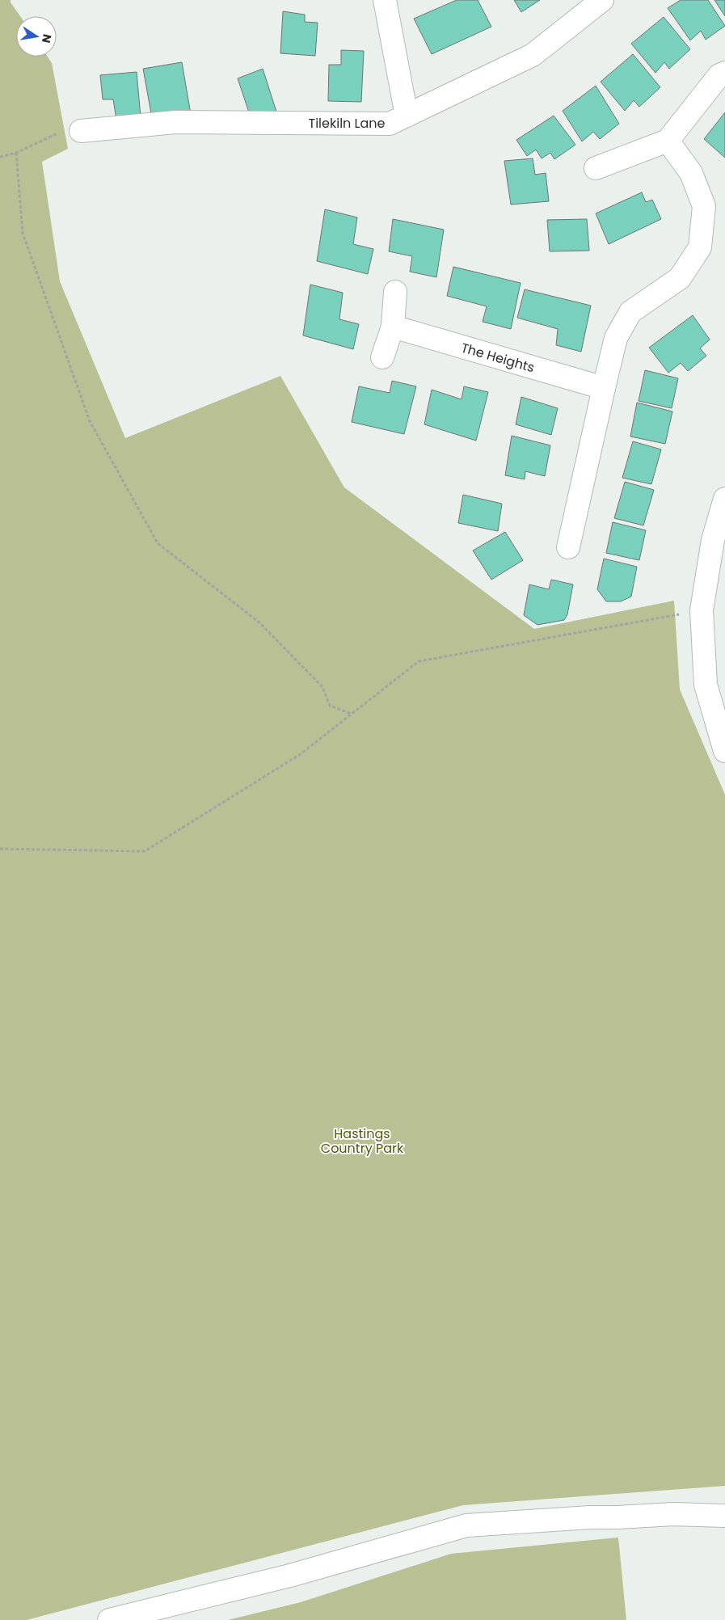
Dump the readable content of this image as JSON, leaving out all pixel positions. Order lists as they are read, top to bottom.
{
  "streets": {
    "street": ["Tilekiln Lane", "The Heights"]
  },
  "parks": ["Hastings Country Park"],
  "north": "right"
}
